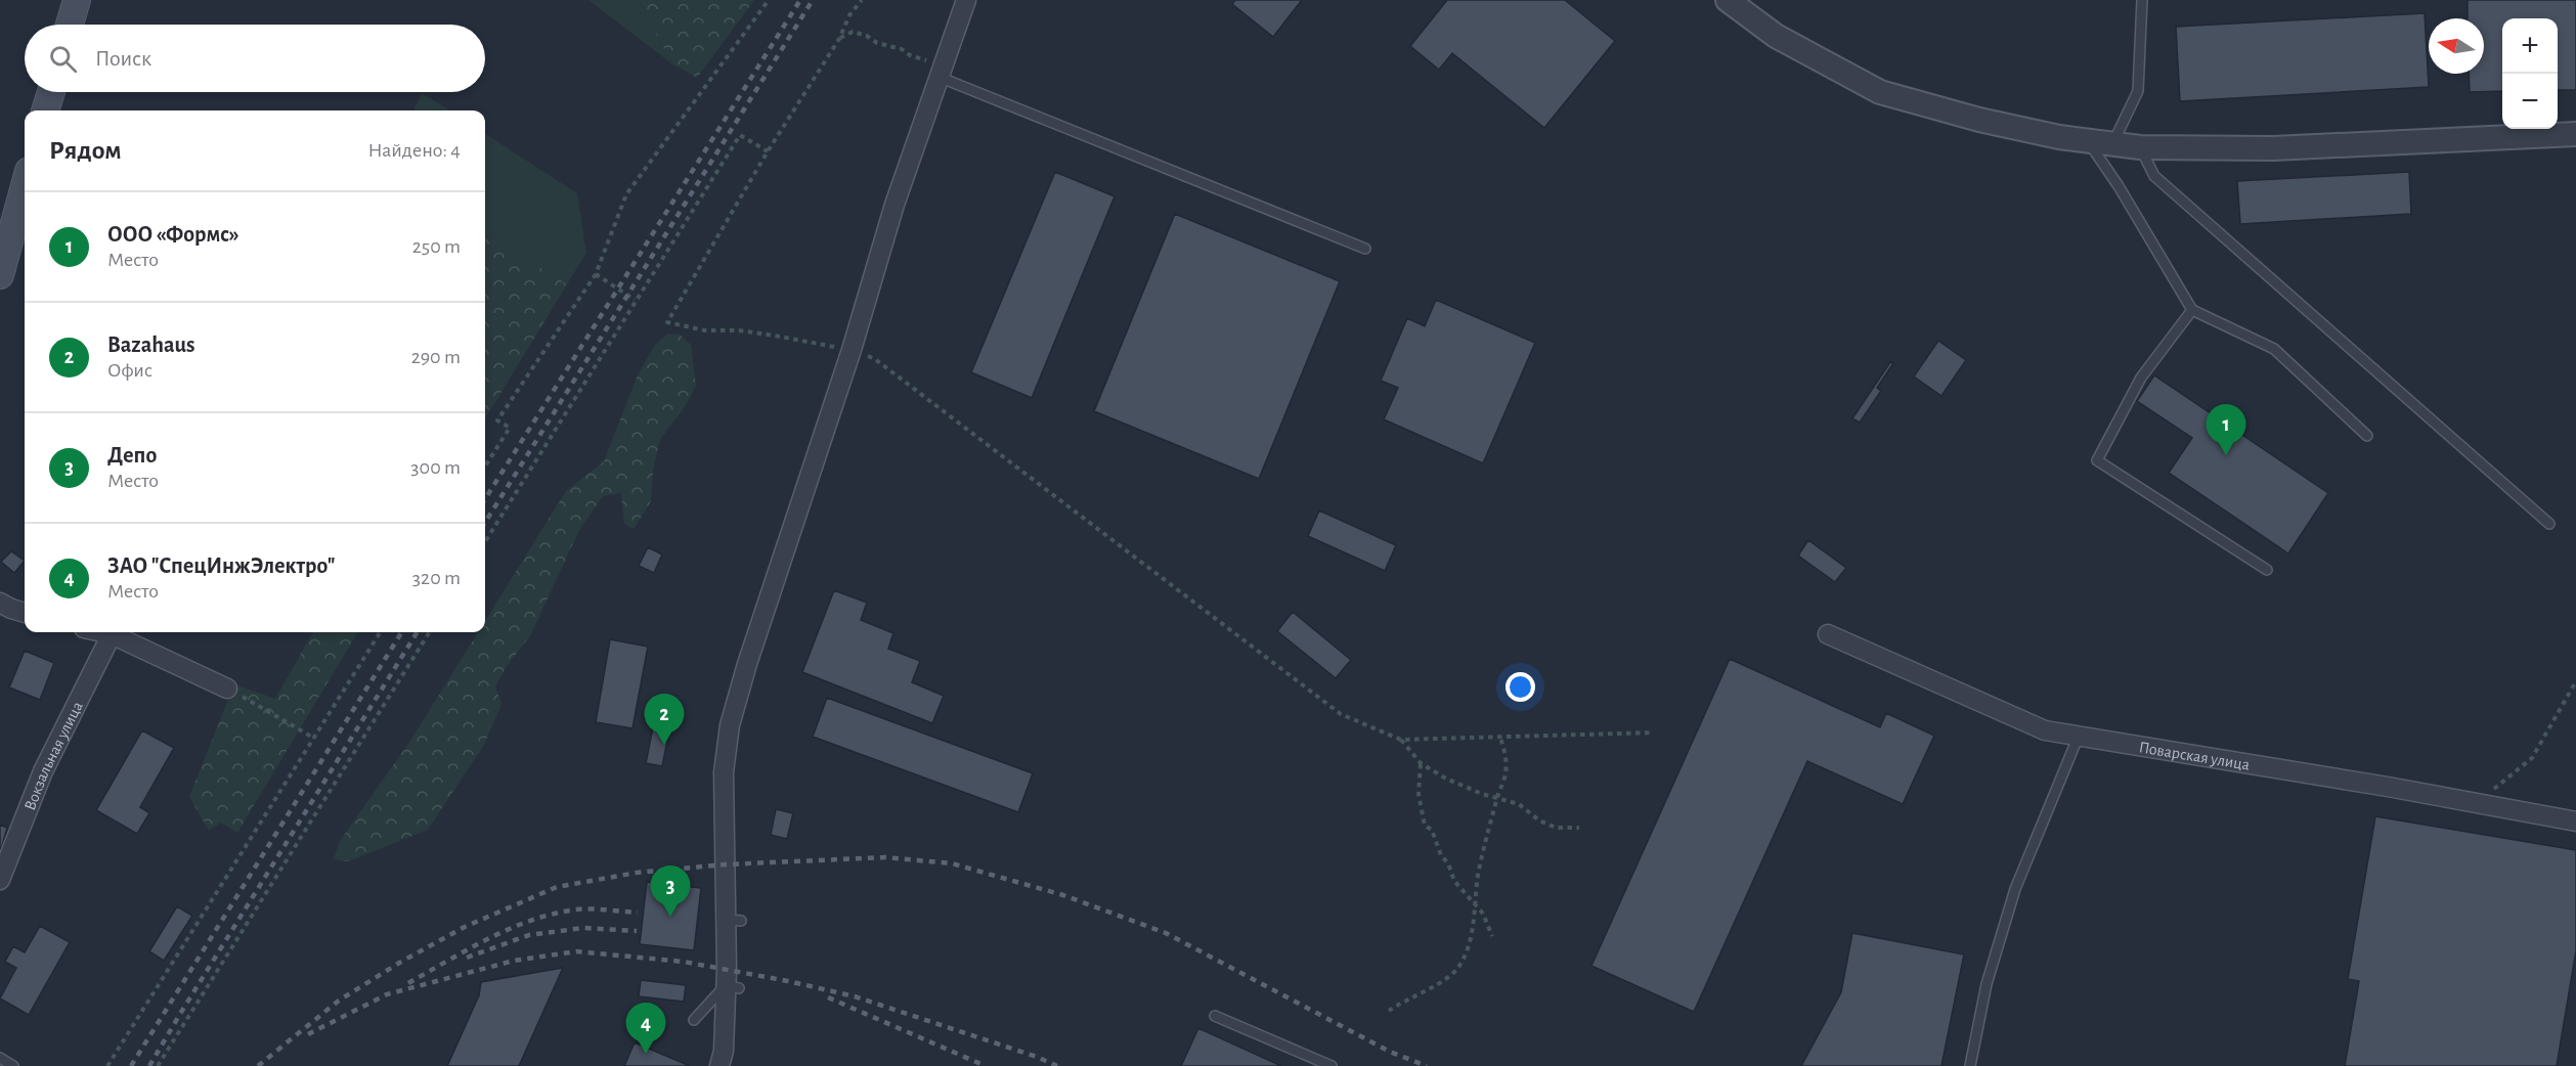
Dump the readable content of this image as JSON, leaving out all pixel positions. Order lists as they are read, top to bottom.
{
  "streets": {
    "street": ["Поварская улица", "Вокзальная улица"]
  },
  "north": "left",
  "page": {
    "map_buttons": ["+", "−"],
    "search": "Поиск",
    "heading": ["Рядом", "Найдено: 4"],
    "list": [
      {
        "mark": "1",
        "name": "ООО «Формс»",
        "note": "Место",
        "value": "250 m"
      },
      {
        "mark": "2",
        "name": "Bazahaus",
        "note": "Офис",
        "value": "290 m"
      },
      {
        "mark": "3",
        "name": "Депо",
        "note": "Место",
        "value": "300 m"
      },
      {
        "mark": "4",
        "name": "ЗАО \"СпецИнжЭлектро\"",
        "note": "Место",
        "value": "320 m"
      }
    ],
    "pins": [
      "1",
      "2",
      "3",
      "4"
    ]
  }
}
